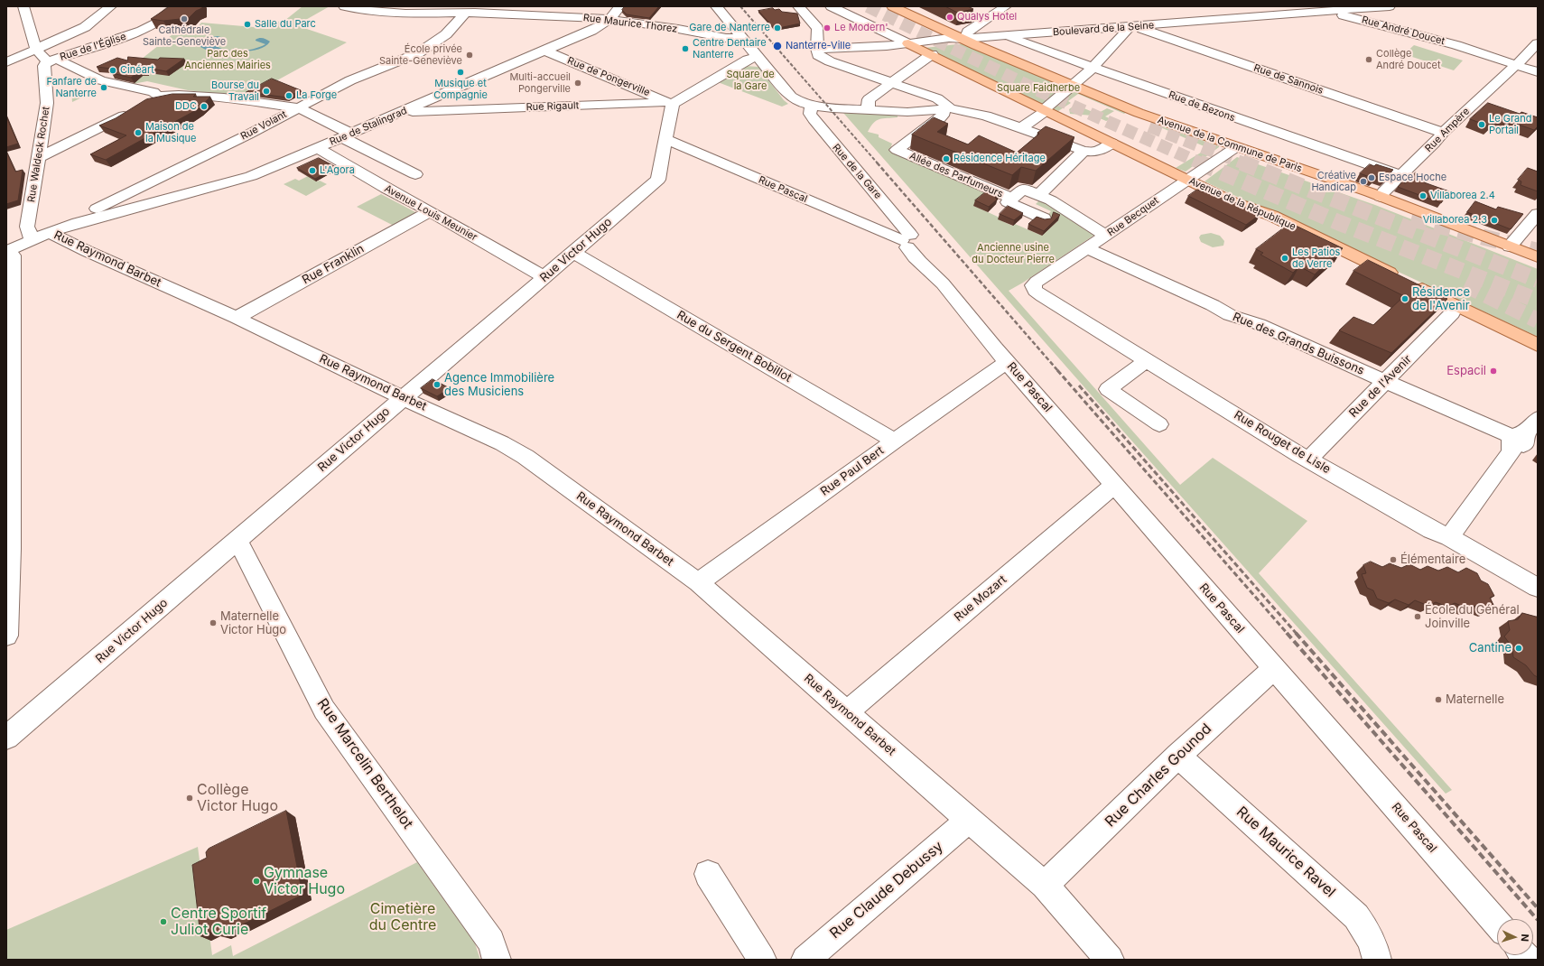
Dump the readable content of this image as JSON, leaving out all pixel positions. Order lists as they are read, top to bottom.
{
  "streets": {
    "main road": ["Avenue de la Commune de Paris", "Avenue de la République"],
    "street": [
      "Rue Maurice Thorez",
      "Boulevard de la Seine",
      "Rue André Doucet",
      "Rue de l'Église",
      "Rue de Pongerville",
      "Rue de Sannois",
      "Rue Rigault",
      "Rue de Bezons",
      "Rue Volant",
      "Rue de Stalingrad",
      "Rue Ampère",
      "Rue Waldeck Rochet",
      "Rue de la Gare",
      "Allée des Parfumeurs",
      "Rue Pascal",
      "Avenue Louis Meunier",
      "Rue Becquet",
      "Rue Victor Hugo",
      "Rue Raymond Barbet",
      "Rue Franklin",
      "Rue des Grands Buissons",
      "Rue du Sergent Bobillot",
      "Rue de l'Avenir",
      "Rue Rouget de Lisle",
      "Rue Paul Bert",
      "Rue Mozart",
      "Rue Marcelin Berthelot",
      "Rue Charles Gounod",
      "Rue Maurice Ravel",
      "Rue Claude Debussy"
    ]
  },
  "crossings": [
    ["Rue Maurice Thorez", "Rue Volant"],
    ["Rue Maurice Thorez", "Rue de Stalingrad"],
    ["Boulevard de la Seine", "Rue André Doucet"],
    ["Boulevard de la Seine", "Rue de Sannois"],
    ["Boulevard de la Seine", "Rue de Bezons"],
    ["Boulevard de la Seine", "Avenue de la Commune de Paris"],
    ["Boulevard de la Seine", "Avenue de la République"],
    ["Rue André Doucet", "Rue Ampère"],
    ["Rue de l'Église", "Rue Waldeck Rochet"],
    ["Rue de Pongerville", "Rue Rigault"],
    ["Rue de Pongerville", "Rue de Stalingrad"],
    ["Rue de Pongerville", "Rue Victor Hugo"],
    ["Rue de Sannois", "Rue Ampère"],
    ["Rue Rigault", "Rue de Stalingrad"],
    ["Rue Rigault", "Rue Victor Hugo"],
    ["Rue de Bezons", "Rue Ampère"],
    ["Rue Volant", "Rue de Stalingrad"],
    ["Rue de Stalingrad", "Avenue Louis Meunier"],
    ["Rue Ampère", "Avenue de la Commune de Paris"],
    ["Avenue de la Commune de Paris", "Rue Becquet"],
    ["Rue de la Gare", "Rue Pascal"],
    ["Allée des Parfumeurs", "Rue Becquet"],
    ["Rue Pascal", "Rue Victor Hugo"],
    ["Rue Pascal", "Rue Paul Bert"],
    ["Rue Pascal", "Rue Mozart"],
    ["Rue Pascal", "Rue Charles Gounod"],
    ["Avenue de la République", "Rue Becquet"],
    ["Avenue Louis Meunier", "Rue Victor Hugo"],
    ["Avenue Louis Meunier", "Rue Franklin"],
    ["Rue Becquet", "Rue des Grands Buissons"],
    ["Rue Becquet", "Rue Rouget de Lisle"],
    ["Rue Victor Hugo", "Rue Raymond Barbet"],
    ["Rue Victor Hugo", "Rue du Sergent Bobillot"],
    ["Rue Victor Hugo", "Rue Marcelin Berthelot"],
    ["Rue Raymond Barbet", "Rue Franklin"],
    ["Rue Raymond Barbet", "Rue Paul Bert"],
    ["Rue Raymond Barbet", "Rue Mozart"],
    ["Rue Raymond Barbet", "Rue Charles Gounod"],
    ["Rue Raymond Barbet", "Rue Claude Debussy"],
    ["Rue des Grands Buissons", "Rue de l'Avenir"],
    ["Rue du Sergent Bobillot", "Rue Paul Bert"],
    ["Rue de l'Avenir", "Rue Rouget de Lisle"],
    ["Rue Charles Gounod", "Rue Maurice Ravel"]
  ],
  "parks": [
    "Parc des Anciennes Mairies",
    "Square de la Gare",
    "Square Faidherbe",
    "Ancienne usine du Docteur Pierre",
    "Cimetière du Centre"
  ],
  "places": [
    "Qualys Hotel",
    "Cathédrale Sainte-Geneviève",
    "Salle du Parc",
    "Gare de Nanterre",
    "Le Modern'",
    "Nanterre-Ville",
    "Centre Dentaire Nanterre",
    "École privée Sainte-Geneviève",
    "Collège André Doucet",
    "Cinéart",
    "Musique et Compagnie",
    "Multi-accueil Pongerville",
    "Fanfare de Nanterre",
    "Bourse du Travail",
    "La Forge",
    "DDC",
    "Le Grand Portail",
    "Maison de la Musique",
    "Résidence Héritage",
    "L'Agora",
    "Espace Hoche",
    "Créative Handicap",
    "Villaborea 2.4",
    "Villaborea 2.3",
    "Les Patios de Verre",
    "Résidence de l'Avenir",
    "Espacil",
    "Agence Immobilière des Musiciens",
    "Élémentaire",
    "École du Général Joinville",
    "Maternelle Victor Hugo",
    "Cantine",
    "Maternelle",
    "Collège Victor Hugo",
    "Gymnase Victor Hugo",
    "Centre Sportif Juliot Curie"
  ],
  "north": "right"
}
